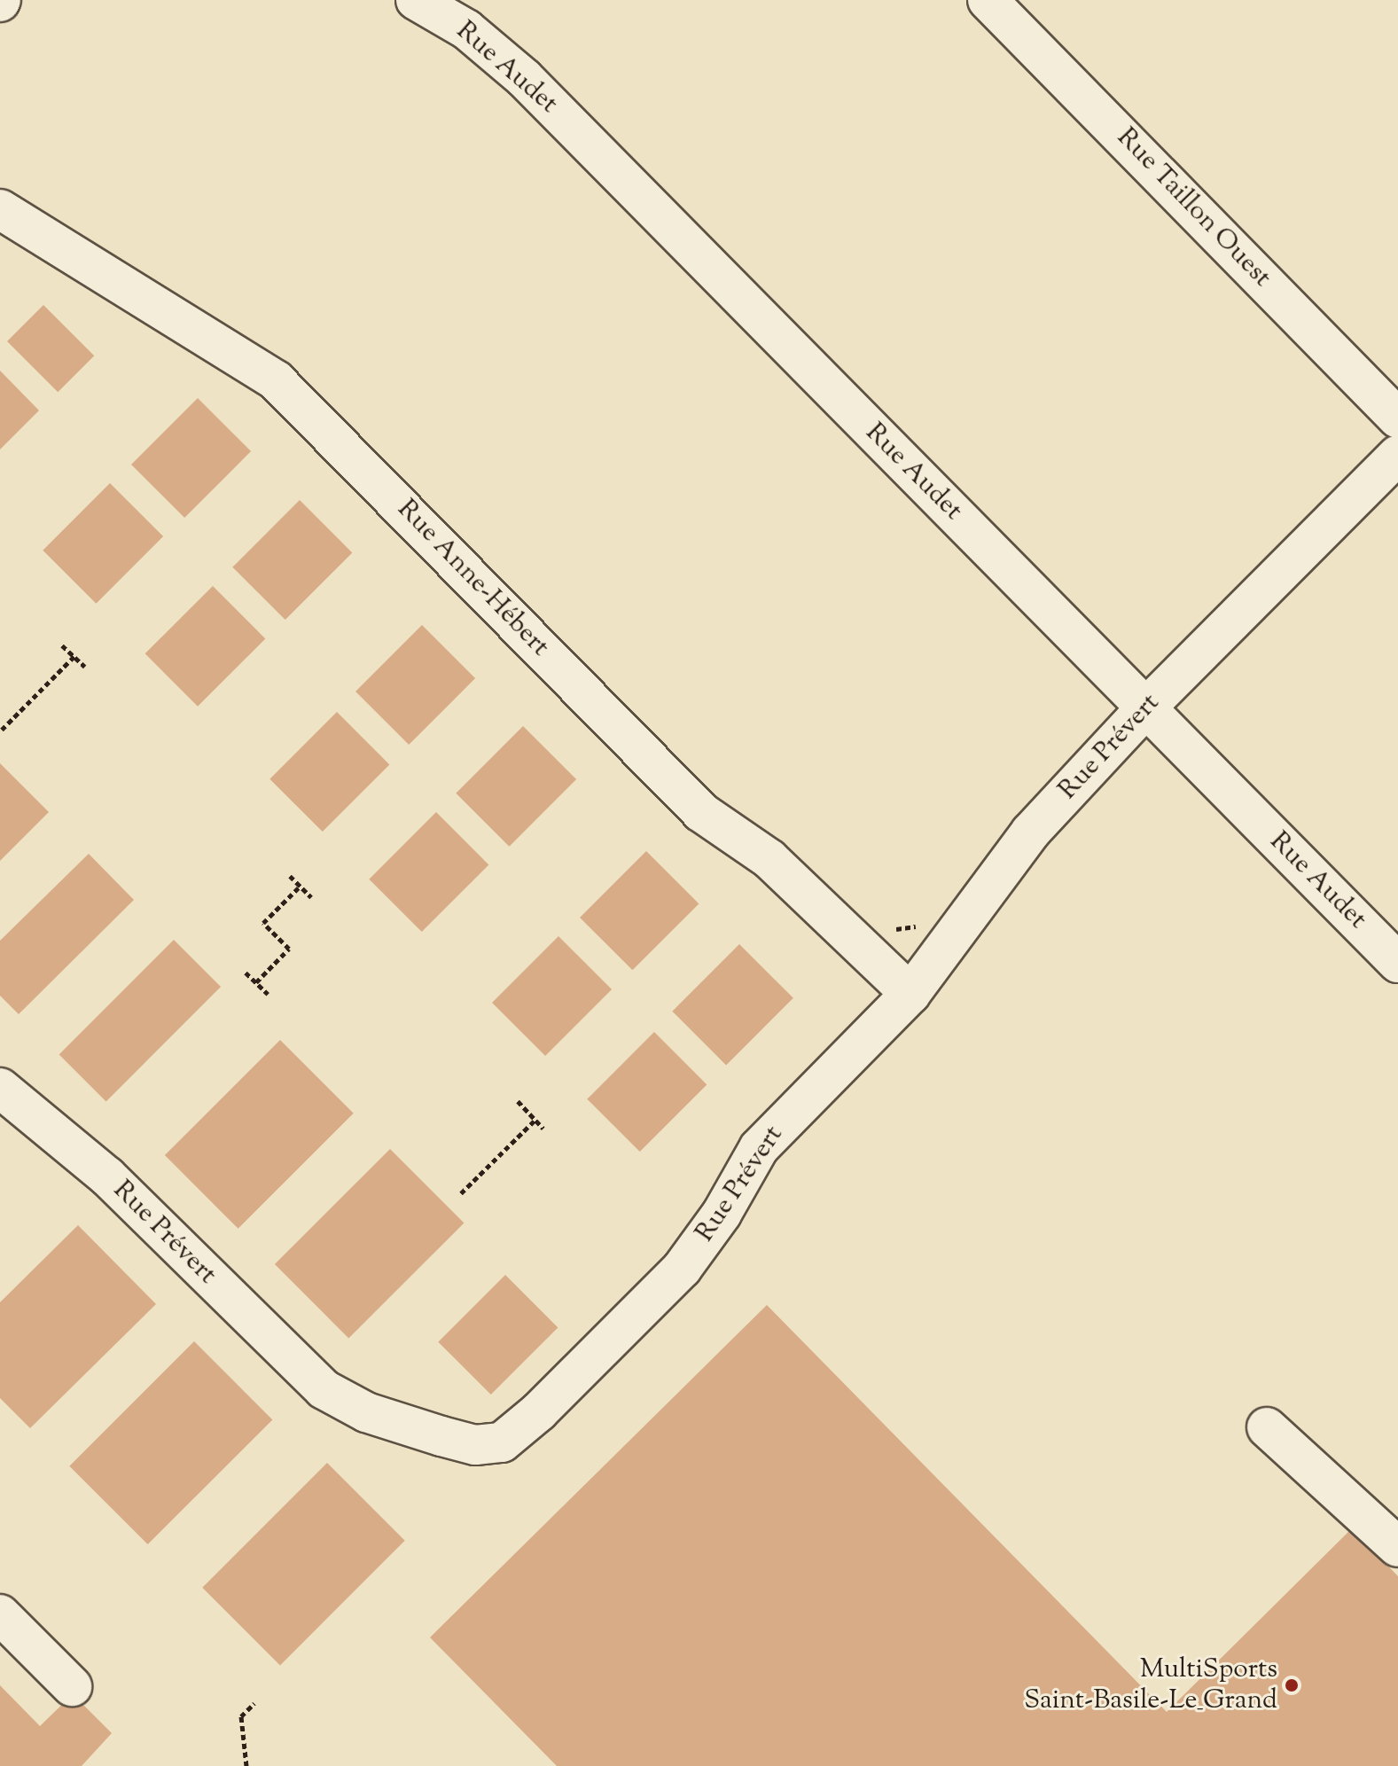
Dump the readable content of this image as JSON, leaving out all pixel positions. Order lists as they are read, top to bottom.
{
  "streets": {
    "street": [
      "Rue Audet",
      "Rue Taillon Ouest",
      "Rue Anne-Hébert",
      "Rue Prévert"
    ]
  },
  "crossings": [
    ["Rue Audet", "Rue Prévert"],
    ["Rue Anne-Hébert", "Rue Prévert"]
  ],
  "places": ["MultiSports Saint-Basile-Le_Grand"]
}
